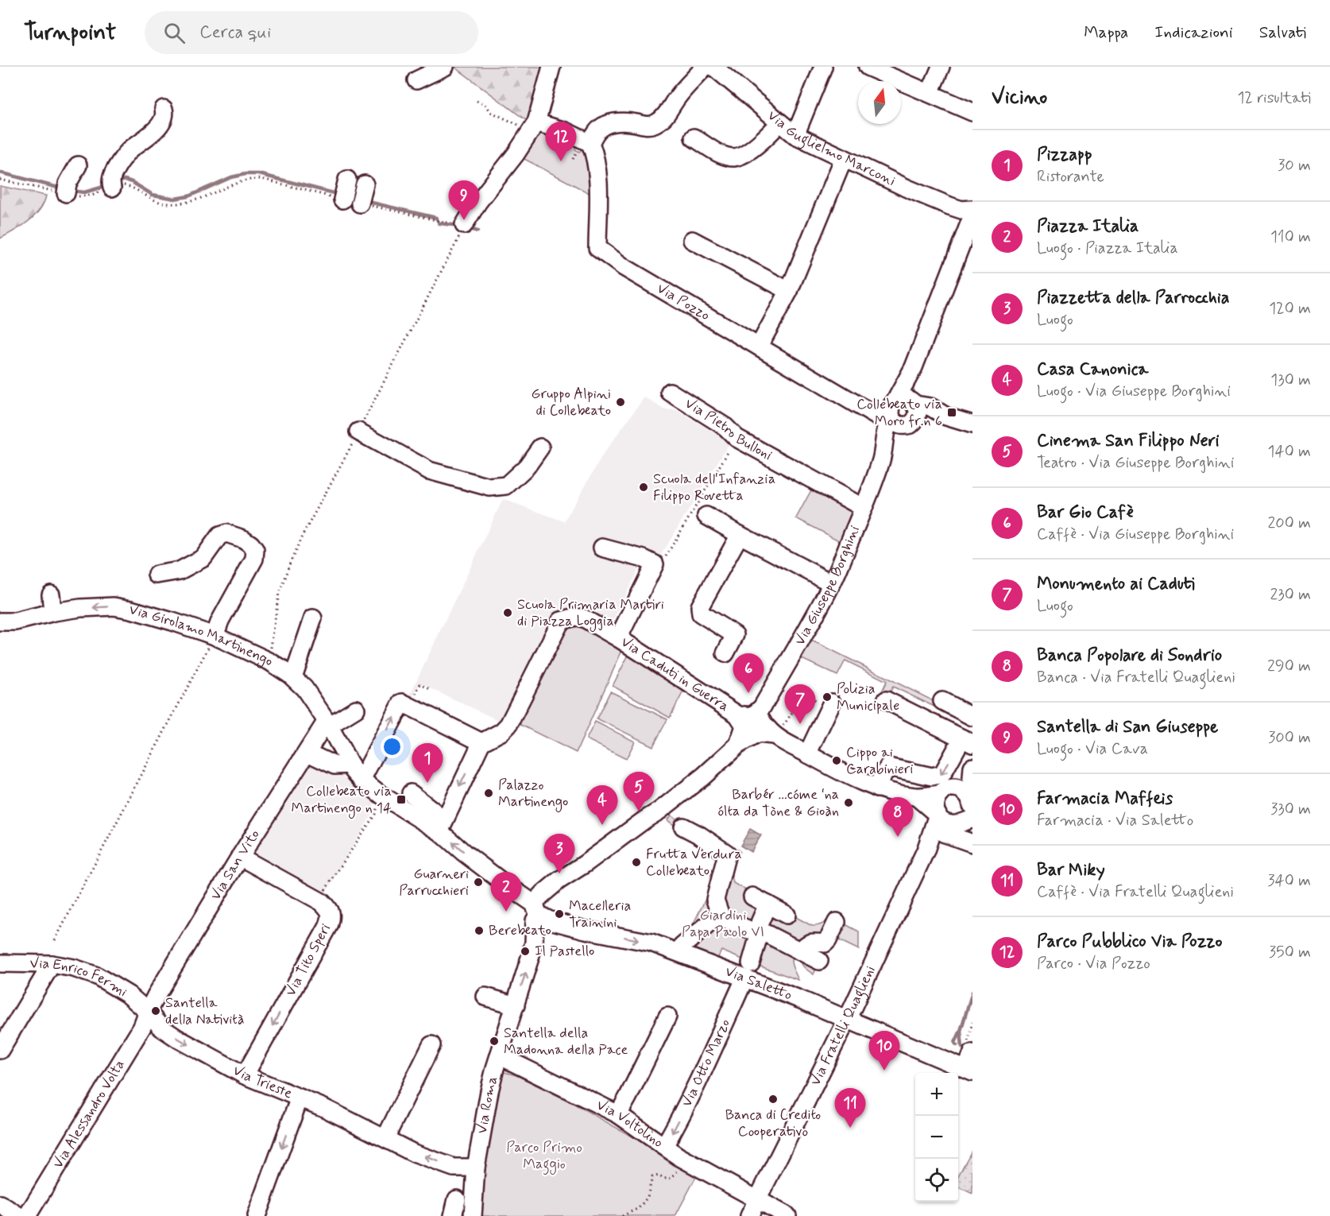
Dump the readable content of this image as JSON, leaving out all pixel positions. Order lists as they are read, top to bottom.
{
  "streets": {
    "street": [
      "Via Guglielmo Marconi",
      "Via Pozzo",
      "Via Pietro Bulloni",
      "Via Giuseppe Borghini",
      "Via Girolamo Martinengo",
      "Via Caduti in Guerra",
      "Via San Vito",
      "Via Tito Speri",
      "Via Enrico Fermi",
      "Via Saletto",
      "Via Fratelli Quaglieni",
      "Via Otto Marzo",
      "Via Trieste",
      "Via Roma",
      "Via Alessandro Volta",
      "Via Voltolino"
    ]
  },
  "crossings": [
    ["Via Pozzo", "Via Giuseppe Borghini"],
    ["Via Pietro Bulloni", "Via Giuseppe Borghini"],
    ["Via Giuseppe Borghini", "Via Girolamo Martinengo"],
    ["Via Giuseppe Borghini", "Via Caduti in Guerra"],
    ["Via Giuseppe Borghini", "Via Saletto"],
    ["Via Giuseppe Borghini", "Via Roma"],
    ["Via Girolamo Martinengo", "Via San Vito"],
    ["Via Girolamo Martinengo", "Via Saletto"],
    ["Via Girolamo Martinengo", "Via Roma"],
    ["Via San Vito", "Via Tito Speri"],
    ["Via San Vito", "Via Enrico Fermi"],
    ["Via San Vito", "Via Trieste"],
    ["Via San Vito", "Via Alessandro Volta"],
    ["Via Tito Speri", "Via Trieste"],
    ["Via Enrico Fermi", "Via Trieste"],
    ["Via Enrico Fermi", "Via Alessandro Volta"],
    ["Via Saletto", "Via Fratelli Quaglieni"],
    ["Via Saletto", "Via Otto Marzo"],
    ["Via Saletto", "Via Roma"],
    ["Via Fratelli Quaglieni", "Via Voltolino"],
    ["Via Otto Marzo", "Via Voltolino"],
    ["Via Trieste", "Via Roma"],
    ["Via Trieste", "Via Alessandro Volta"],
    ["Via Roma", "Via Voltolino"]
  ],
  "one_way": ["Via Girolamo Martinengo", "Via Tito Speri"],
  "parks": ["Giardini Papa Paolo VI", "Parco Primo Maggio"],
  "places": {
    "other": [
      "Gruppo Alpini di Collebeato",
      "Scuola dell'Infanzia Filippo Rovetta",
      "Scuola Primaria Martiri di Piazza Loggia",
      "Polizia Municipale",
      "Cippo ai Carabinieri",
      "Palazzo Martinengo",
      "Barbér ...cóme ‘na ólta da Tòne & Gioàn",
      "Frutta Verdura Collebeato",
      "Guarneri Parrucchieri",
      "Macelleria Trainini",
      "Berebeato",
      "Il Pastello",
      "Santella della Natività",
      "Santella della Madonna della Pace",
      "Banca di Credito Cooperativo"
    ],
    "transit": ["Collebeato via Moro fr.n 6", "Collebeato via Martinengo n 14"]
  },
  "north": "top",
  "page": {
    "header": "Turnpoint",
    "search": "Cerca qui",
    "nav": ["Mappa", "Indicazioni", "Salvati"],
    "heading": ["Vicino", "12 risultati"],
    "pins": [
      "12",
      "9",
      "6",
      "7",
      "1",
      "5",
      "4",
      "8",
      "3",
      "2",
      "10",
      "11"
    ],
    "list": [
      {
        "mark": "1",
        "name": "Pizzapp",
        "note": "Ristorante",
        "value": "30 m"
      },
      {
        "mark": "2",
        "name": "Piazza Italia",
        "note": "Luogo · Piazza Italia",
        "value": "110 m"
      },
      {
        "mark": "3",
        "name": "Piazzetta della Parrocchia",
        "note": "Luogo",
        "value": "120 m"
      },
      {
        "mark": "4",
        "name": "Casa Canonica",
        "note": "Luogo · Via Giuseppe Borghini",
        "value": "130 m"
      },
      {
        "mark": "5",
        "name": "Cinema San Filippo Neri",
        "note": "Teatro · Via Giuseppe Borghini",
        "value": "140 m"
      },
      {
        "mark": "6",
        "name": "Bar Gio Cafè",
        "note": "Caffè · Via Giuseppe Borghini",
        "value": "200 m"
      },
      {
        "mark": "7",
        "name": "Monumento ai Caduti",
        "note": "Luogo",
        "value": "230 m"
      },
      {
        "mark": "8",
        "name": "Banca Popolare di Sondrio",
        "note": "Banca · Via Fratelli Quaglieni",
        "value": "290 m"
      },
      {
        "mark": "9",
        "name": "Santella di San Giuseppe",
        "note": "Luogo · Via Cava",
        "value": "300 m"
      },
      {
        "mark": "10",
        "name": "Farmacia Maffeis",
        "note": "Farmacia · Via Saletto",
        "value": "330 m"
      },
      {
        "mark": "11",
        "name": "Bar Miky",
        "note": "Caffè · Via Fratelli Quaglieni",
        "value": "340 m"
      },
      {
        "mark": "12",
        "name": "Parco Pubblico Via Pozzo",
        "note": "Parco · Via Pozzo",
        "value": "350 m"
      }
    ],
    "map_buttons": ["+", "−"]
  }
}
